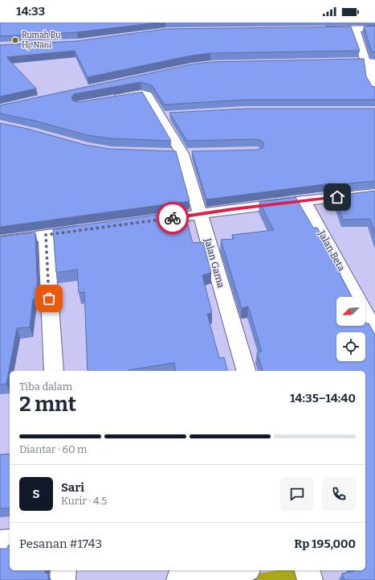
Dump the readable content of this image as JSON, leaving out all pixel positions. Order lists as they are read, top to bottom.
{
  "streets": {
    "street": ["Jalan Beta", "Jalan Gama"]
  },
  "places": ["Rumah Bu Hj. Nani"],
  "north": "bottom left",
  "page": {
    "status": "14:33",
    "heading": ["2 mnt", "Tiba dalam", "14:35–14:40"],
    "panel": [
      "Sari",
      "Kurir · 4.5",
      "Pesanan #1743",
      "Rp 195,000"
    ],
    "bar": "Diantar · 60 m",
    "round": "S"
  }
}
